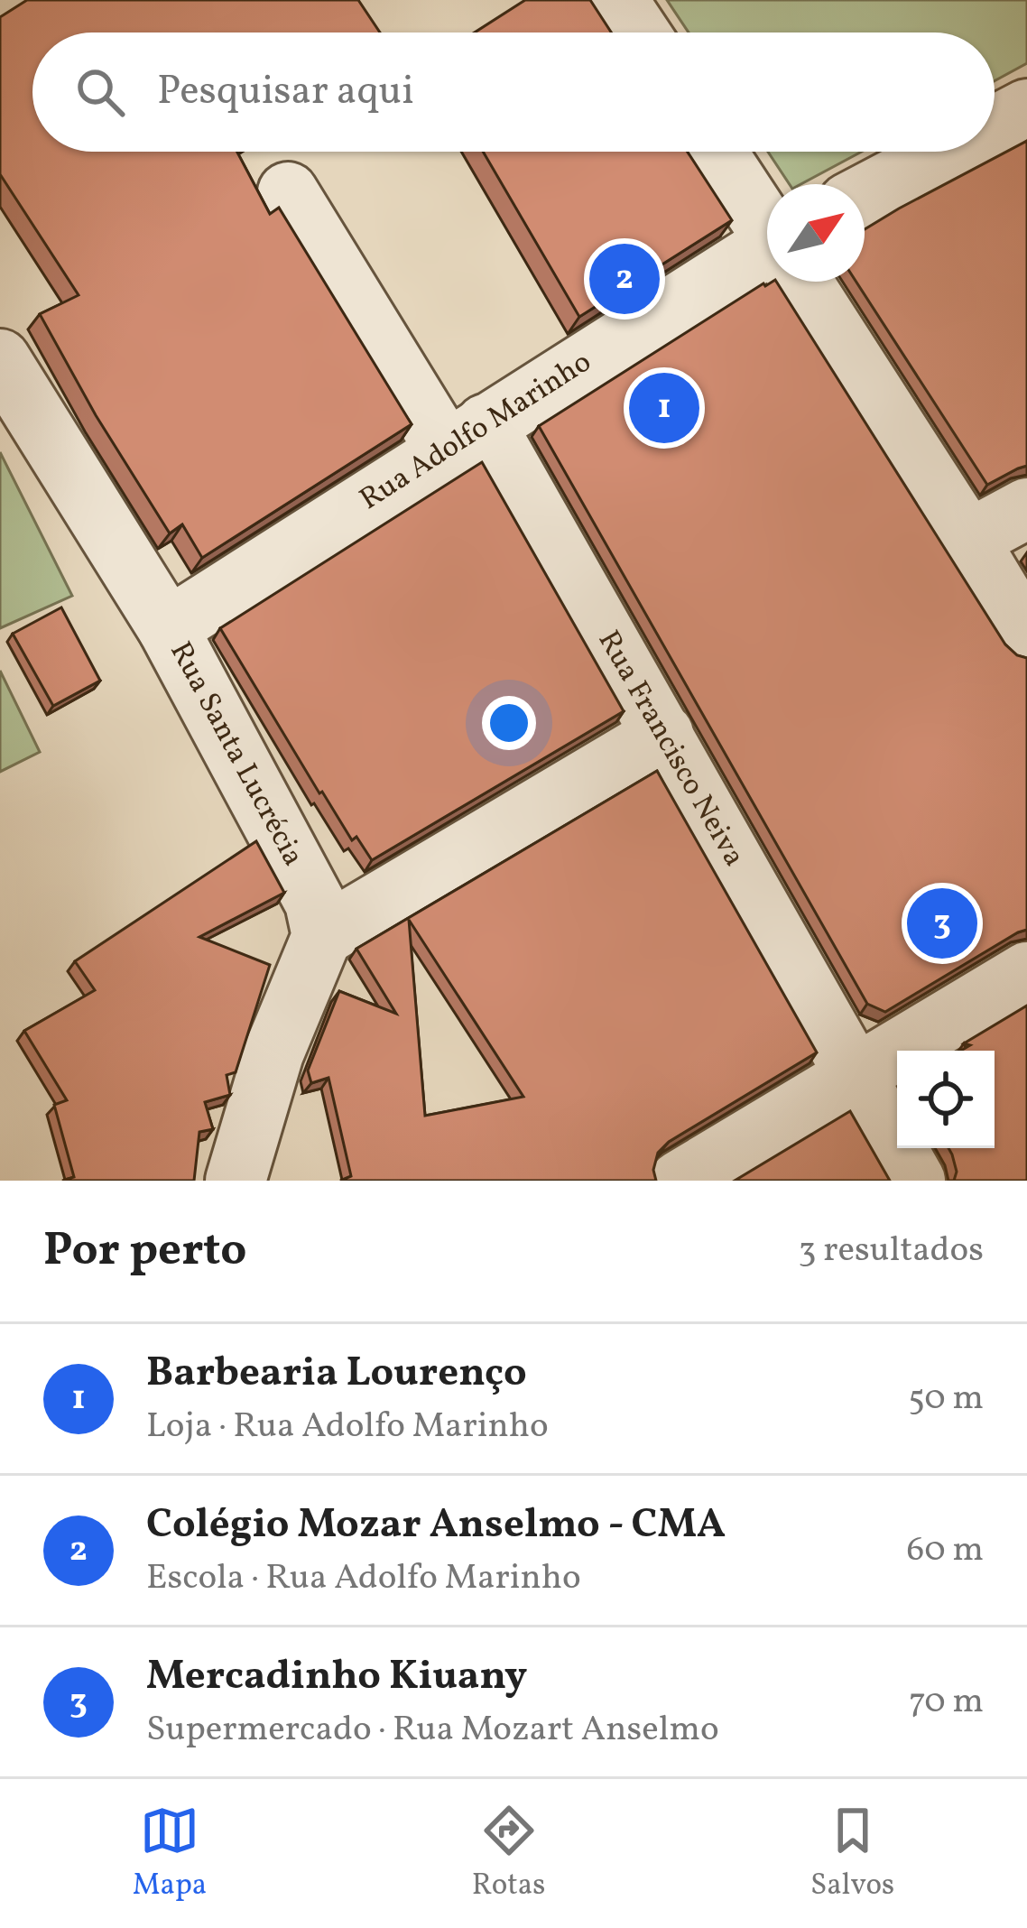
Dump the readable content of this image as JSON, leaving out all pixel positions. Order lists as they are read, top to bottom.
{
  "streets": {
    "street": ["Rua Adolfo Marinho", "Rua Francisco Neiva", "Rua Santa Lucrécia"]
  },
  "crossings": [
    ["Rua Adolfo Marinho", "Rua Francisco Neiva"],
    ["Rua Adolfo Marinho", "Rua Santa Lucrécia"]
  ],
  "north": "top right",
  "page": {
    "search": "Pesquisar aqui",
    "pins": ["2", "1", "3"],
    "heading": ["Por perto", "3 resultados"],
    "list": [
      {
        "mark": "1",
        "name": "Barbearia Lourenço",
        "note": "Loja · Rua Adolfo Marinho",
        "value": "50 m"
      },
      {
        "mark": "2",
        "name": "Colégio Mozar Anselmo - CMA",
        "note": "Escola · Rua Adolfo Marinho",
        "value": "60 m"
      },
      {
        "mark": "3",
        "name": "Mercadinho Kiuany",
        "note": "Supermercado · Rua Mozart Anselmo",
        "value": "70 m"
      }
    ],
    "nav": ["Mapa", "Rotas", "Salvos"]
  }
}
